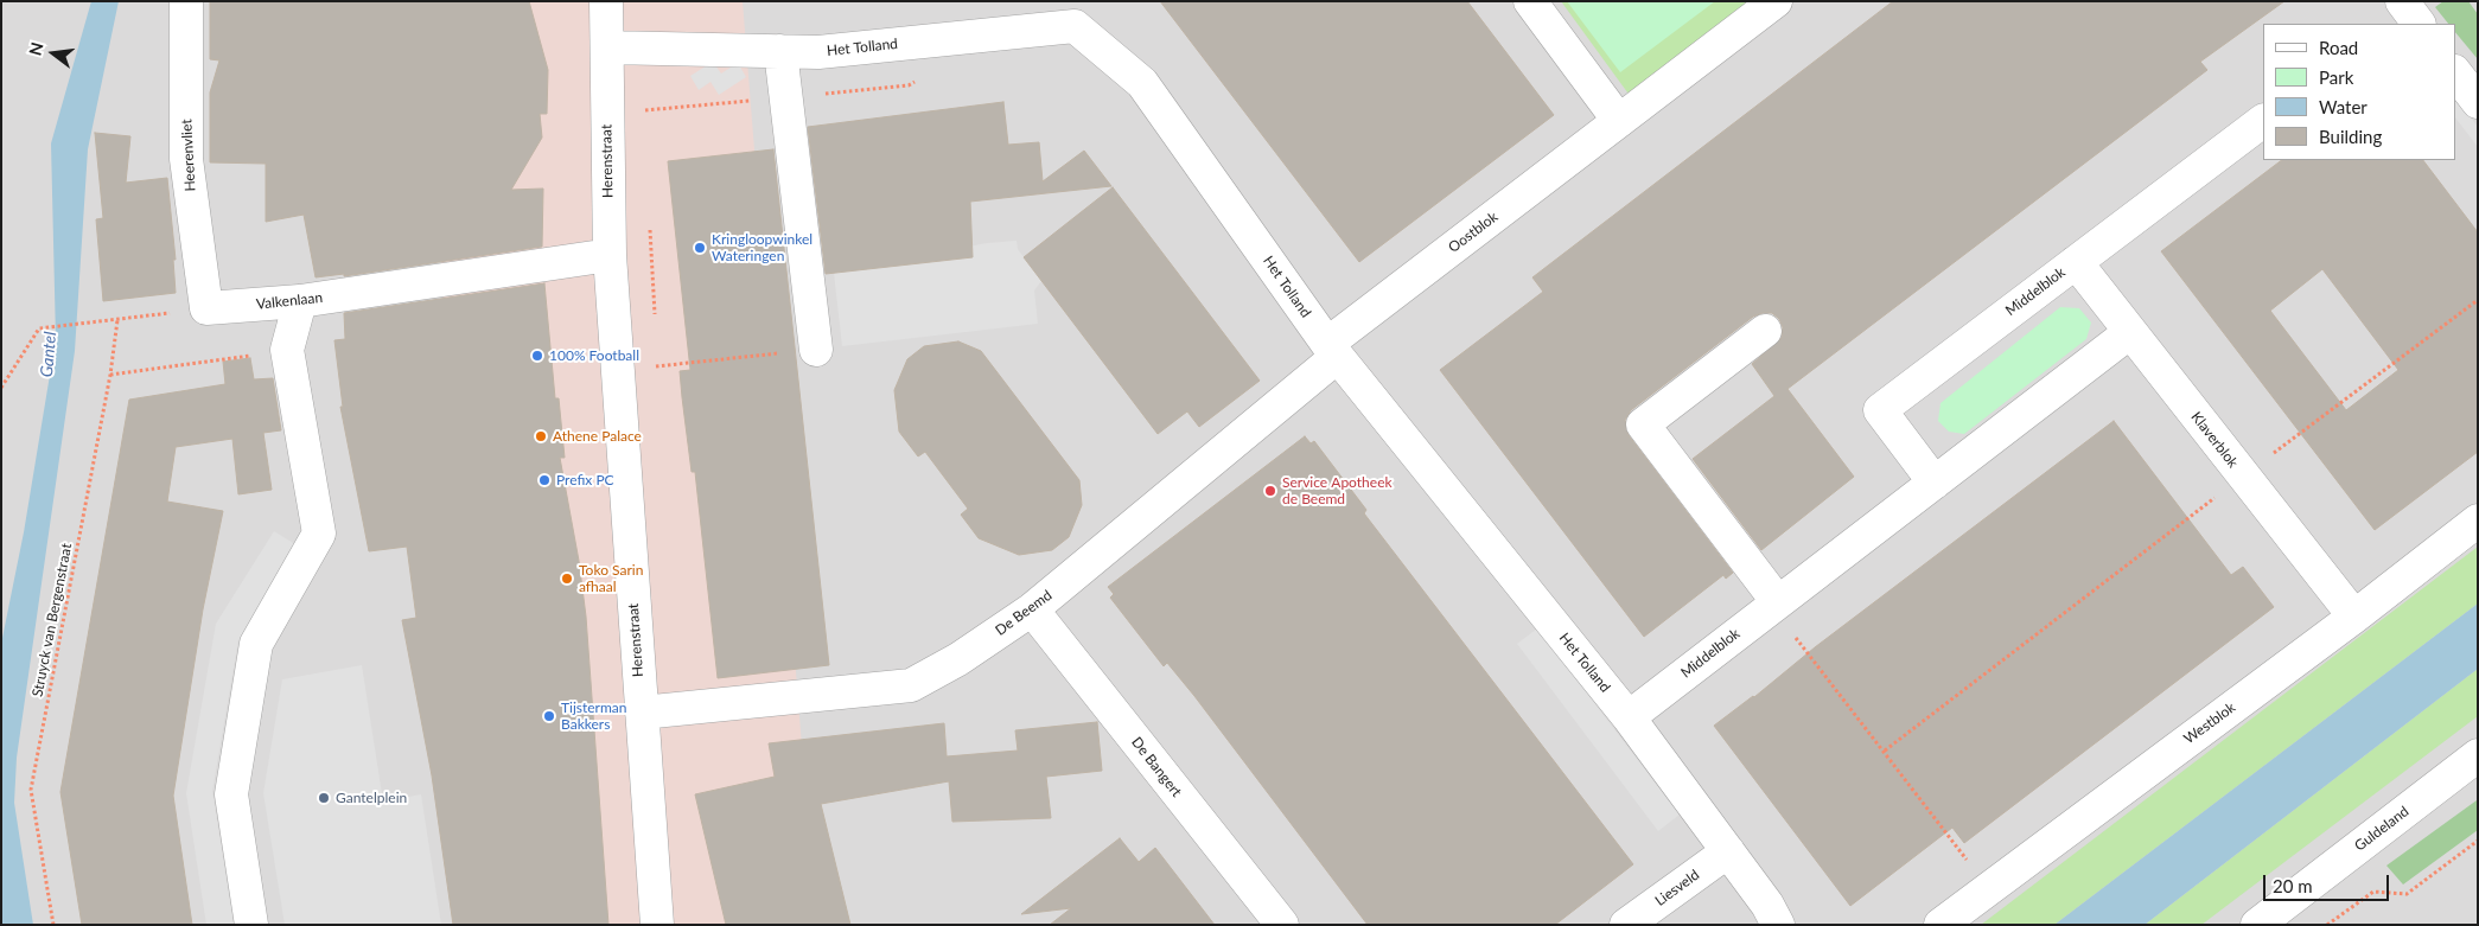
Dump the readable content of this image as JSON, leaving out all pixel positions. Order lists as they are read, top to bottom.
{
  "streets": {
    "street": [
      "Het Tolland",
      "Heerenvliet",
      "Herenstraat",
      "Oostblok",
      "Middelblok",
      "Valkenlaan",
      "Klaverblok",
      "De Beemd",
      "Westblok",
      "De Bangert",
      "Guldeland",
      "Liesveld"
    ],
    "path": ["Struyck van Bergenstraat"]
  },
  "crossings": [
    ["Het Tolland", "Herenstraat"],
    ["Het Tolland", "Oostblok"],
    ["Het Tolland", "Middelblok"],
    ["Het Tolland", "De Beemd"],
    ["Het Tolland", "Liesveld"],
    ["Heerenvliet", "Valkenlaan"],
    ["Herenstraat", "Valkenlaan"],
    ["Herenstraat", "De Beemd"],
    ["Oostblok", "De Beemd"],
    ["Middelblok", "Klaverblok"],
    ["Klaverblok", "Westblok"],
    ["De Beemd", "De Bangert"]
  ],
  "water": ["Gantel"],
  "places": [
    "Kringloopwinkel Wateringen",
    "100% Football",
    "Athene Palace",
    "Prefix PC",
    "Service Apotheek de Beemd",
    "Toko Sarin afhaal",
    "Tijsterman Bakkers",
    "Gantelplein"
  ],
  "legend": [
    "Road",
    "Park",
    "Water",
    "Building"
  ],
  "scale_bar": "20 m",
  "north": "left"
}
